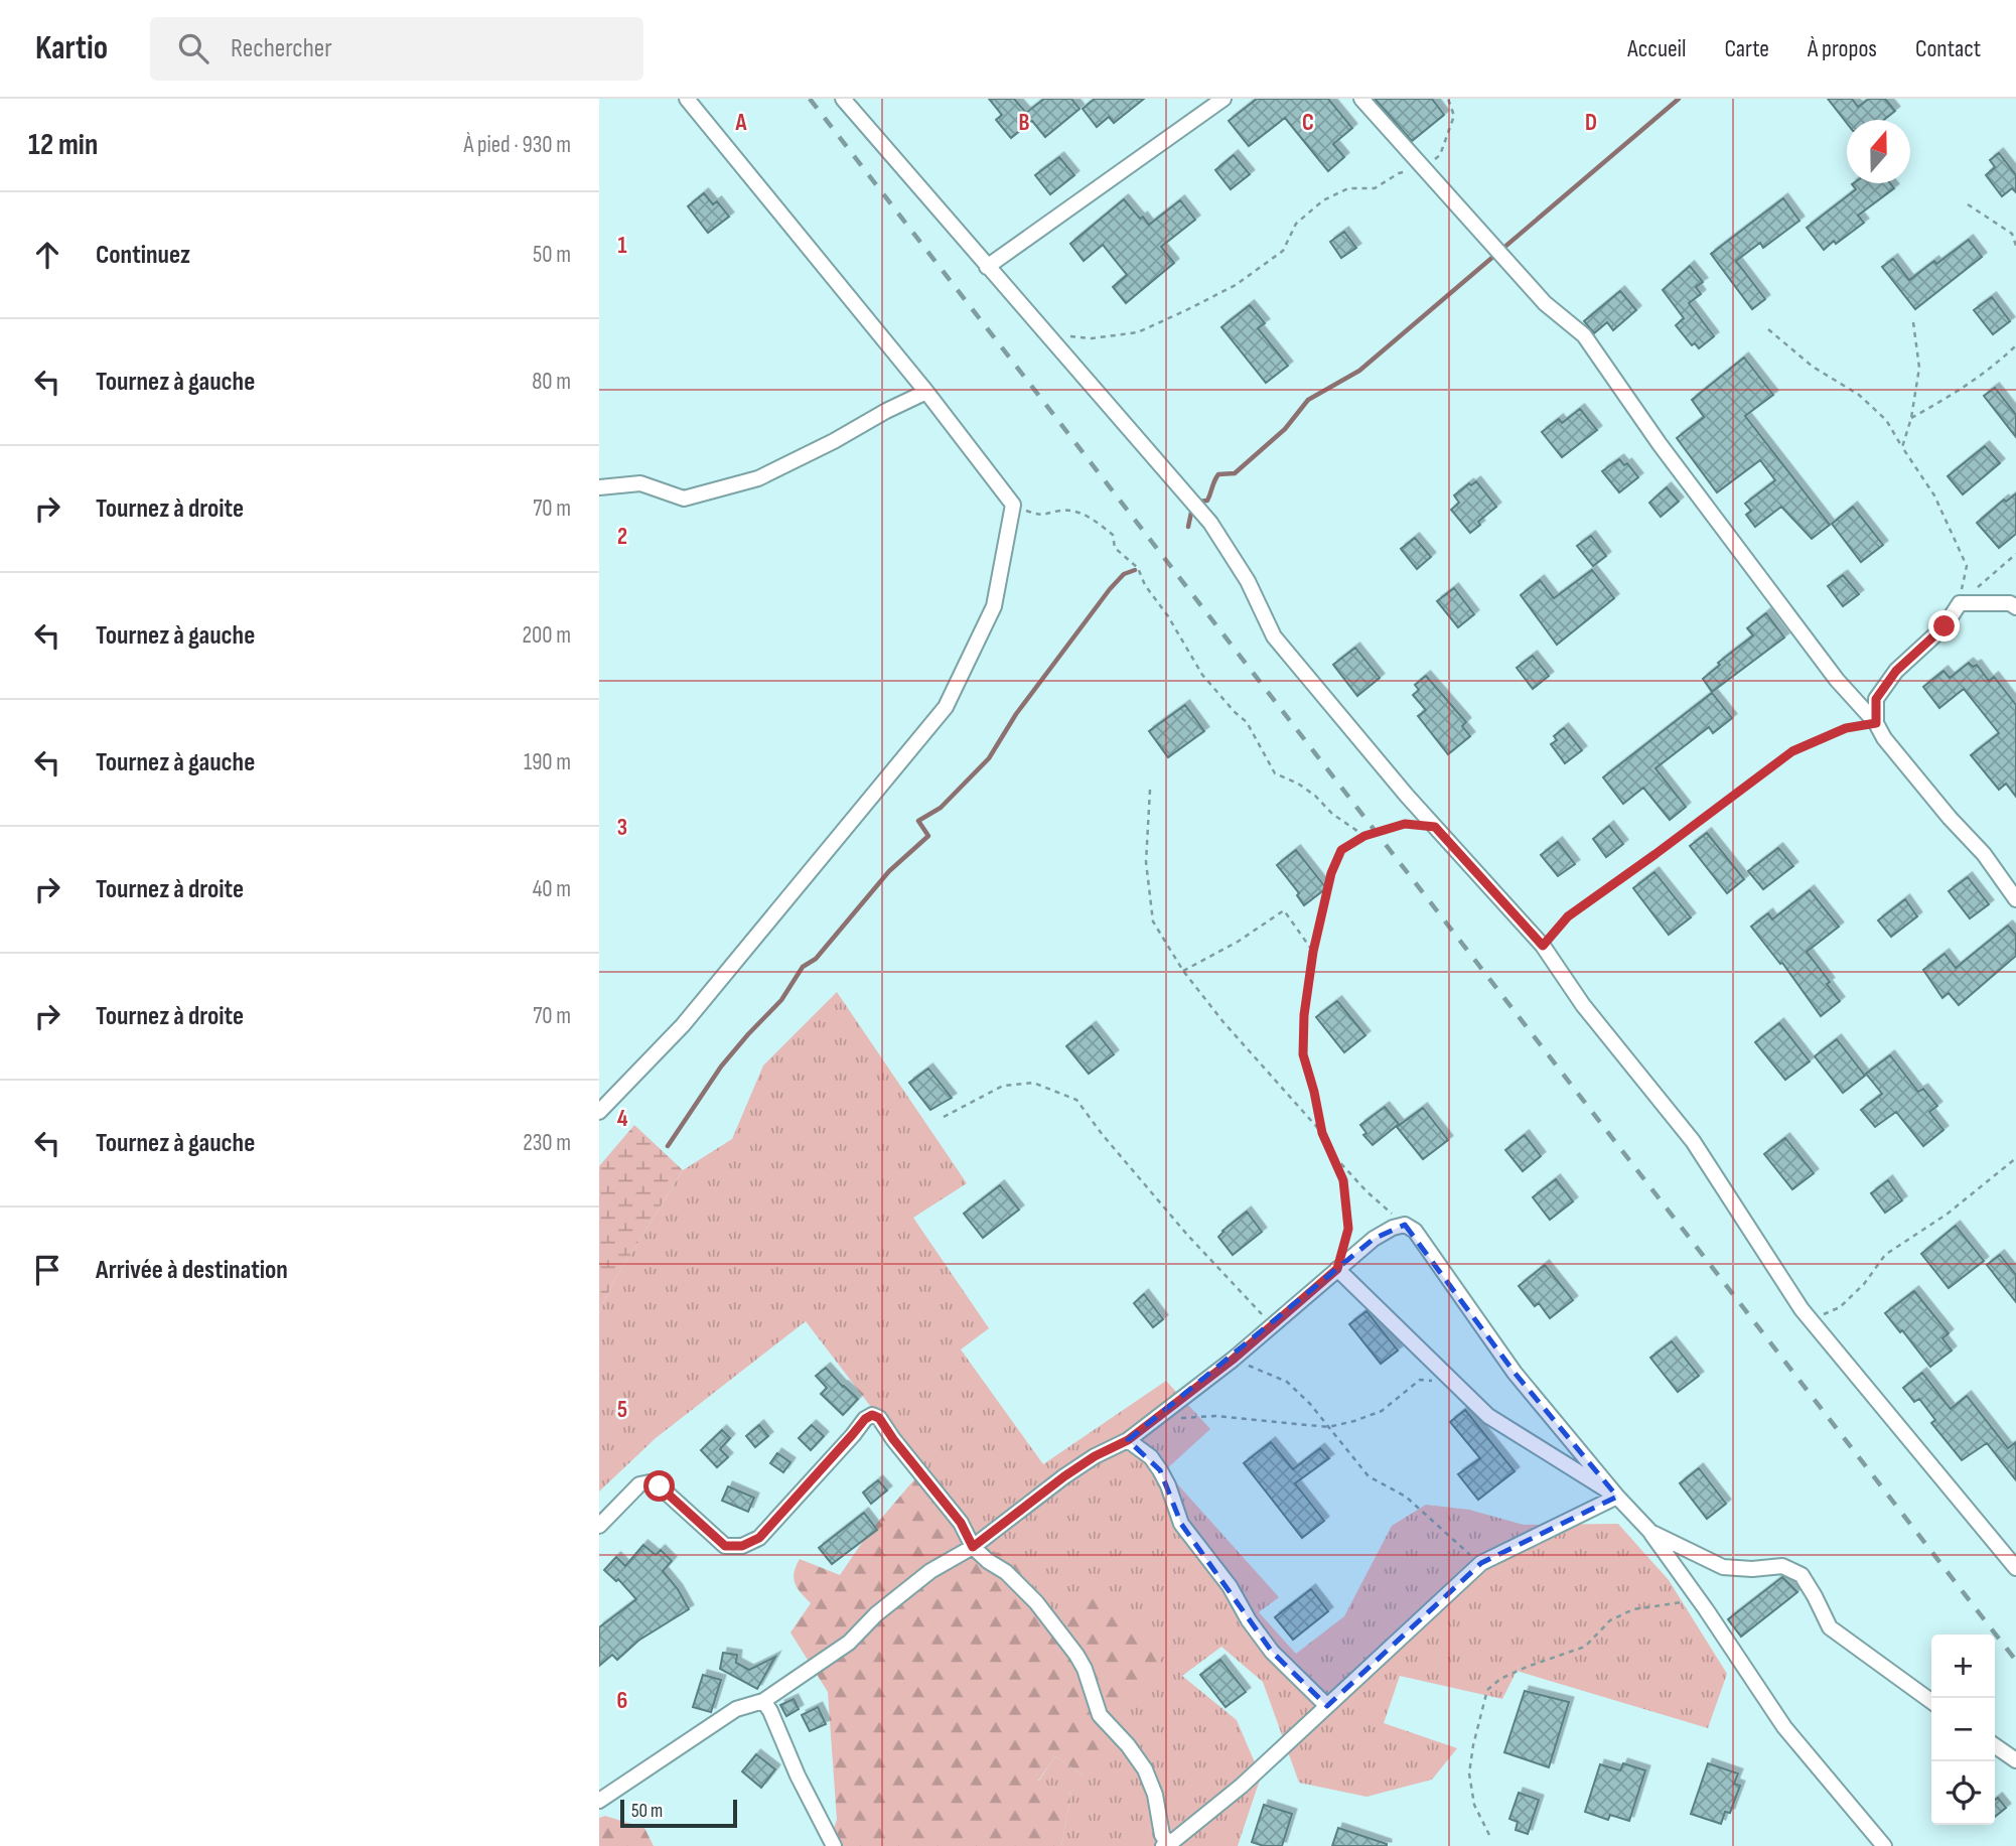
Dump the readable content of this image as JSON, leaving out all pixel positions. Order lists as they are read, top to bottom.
{
  "scale_bar": "50 m",
  "north": "top",
  "page": {
    "header": "Kartio",
    "search": "Rechercher",
    "nav": [
      "Accueil",
      "Carte",
      "À propos",
      "Contact"
    ],
    "heading": ["12 min", "À pied · 930 m"],
    "list": [
      ["Continuez", "50 m"],
      ["Tournez à gauche", "80 m"],
      ["Tournez à droite", "70 m"],
      ["Tournez à gauche", "200 m"],
      ["Tournez à gauche", "190 m"],
      ["Tournez à droite", "40 m"],
      ["Tournez à droite", "70 m"],
      ["Tournez à gauche", "230 m"],
      "Arrivée à destination"
    ],
    "map_buttons": ["+", "−"],
    "scale": "50 m"
  },
  "grid": {
    "columns": [
      "A",
      "B",
      "C",
      "D"
    ],
    "rows": [
      "1",
      "2",
      "3",
      "4",
      "5",
      "6"
    ]
  }
}
